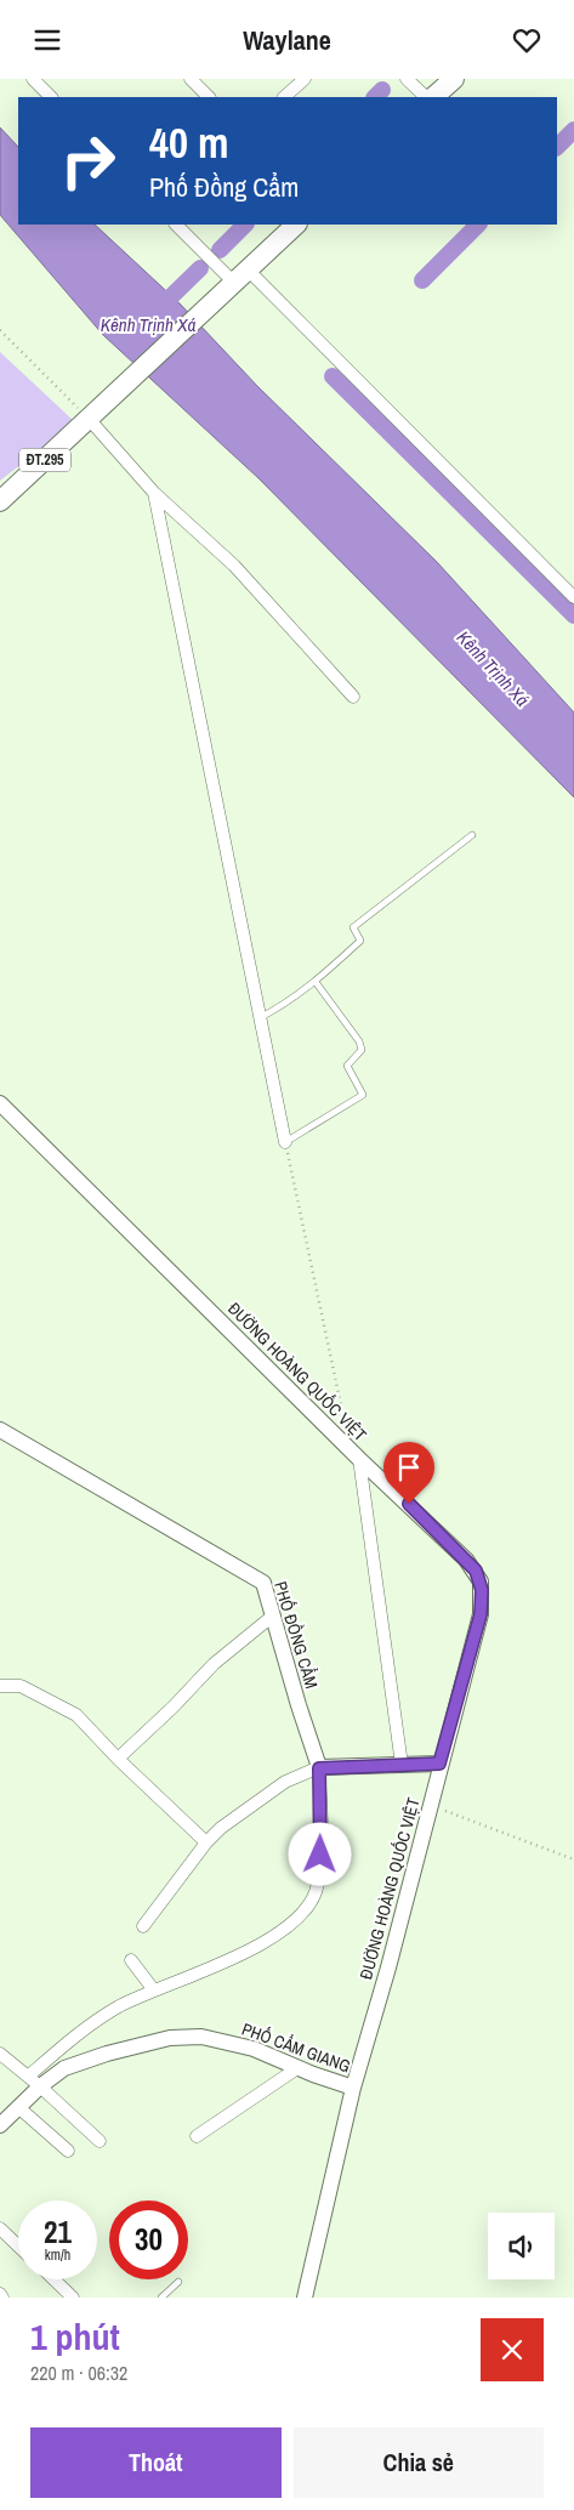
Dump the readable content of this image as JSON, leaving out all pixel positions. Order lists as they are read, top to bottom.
{
  "streets": {
    "main road": ["ĐT.295"],
    "street": ["ĐƯỜNG HOÀNG QUỐC VIỆT", "PHỐ ĐỒNG CẨM", "PHỐ CẨM GIANG"]
  },
  "crossings": [
    ["ĐƯỜNG HOÀNG QUỐC VIỆT", "PHỐ CẨM GIANG"]
  ],
  "water": ["Kênh Trịnh Xá"],
  "page": {
    "header": "Waylane",
    "turn": ["40 m", "Phố Đồng Cẩm"],
    "speed": "21 km/h",
    "limit": "30",
    "heading": ["1 phút", "220 m · 06:32"],
    "buttons": ["Thoát", "Chia sẻ"]
  }
}
